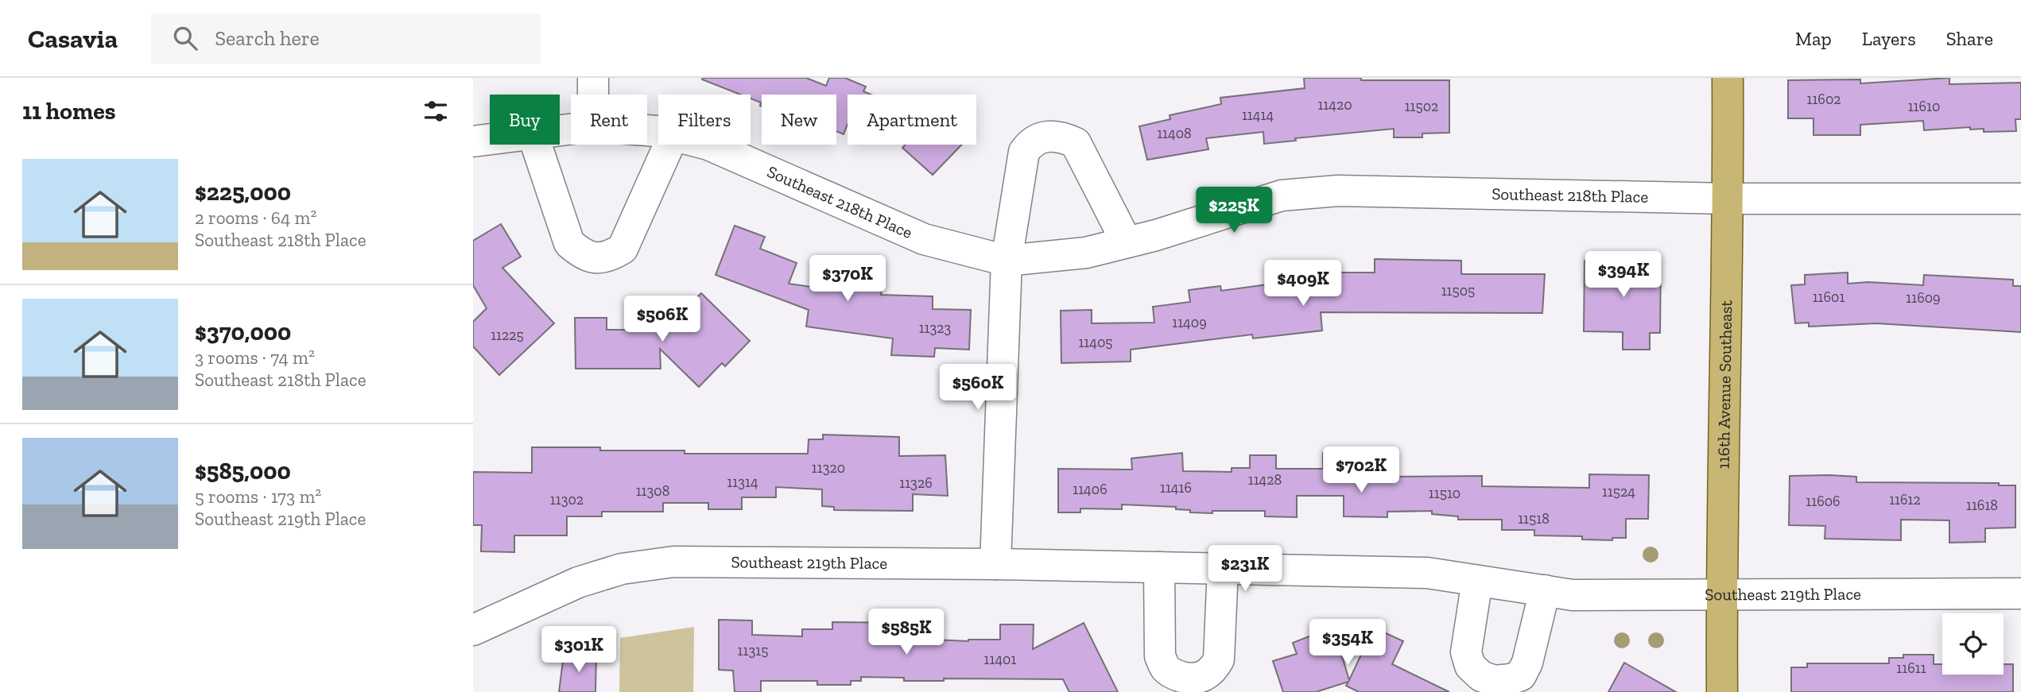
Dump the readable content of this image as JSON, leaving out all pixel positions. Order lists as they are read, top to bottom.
{
  "streets": {
    "main road": ["116th Avenue Southeast"],
    "street": ["Southeast 218th Place", "Southeast 219th Place"]
  },
  "crossings": [
    ["Southeast 218th Place", "116th Avenue Southeast"],
    ["116th Avenue Southeast", "Southeast 219th Place"]
  ],
  "house_numbers": [
    "11602",
    "11420",
    "11502",
    "11610",
    "11414",
    "11408",
    "11505",
    "11601",
    "11609",
    "11409",
    "11323",
    "11225",
    "11405",
    "11320",
    "11428",
    "11314",
    "11326",
    "11416",
    "11406",
    "11308",
    "11524",
    "11510",
    "11302",
    "11612",
    "11606",
    "11618",
    "11518",
    "11315",
    "11401",
    "11611"
  ],
  "page": {
    "header": "Casavia",
    "search": "Search here",
    "nav": ["Map", "Layers", "Share"],
    "heading": "11 homes",
    "chip": [
      "Buy",
      "Rent",
      "Filters",
      "New",
      "Apartment"
    ],
    "list": [
      {
        "name": "$225,000",
        "note": "2 rooms · 64 m² · Southeast 218th Place"
      },
      {
        "name": "$370,000",
        "note": "3 rooms · 74 m² · Southeast 218th Place"
      },
      {
        "name": "$585,000",
        "note": "5 rooms · 173 m² · Southeast 219th Place"
      }
    ],
    "price": [
      "$225K",
      "$394K",
      "$370K",
      "$409K",
      "$506K",
      "$560K",
      "$702K",
      "$231K",
      "$585K",
      "$354K",
      "$301K"
    ]
  }
}
